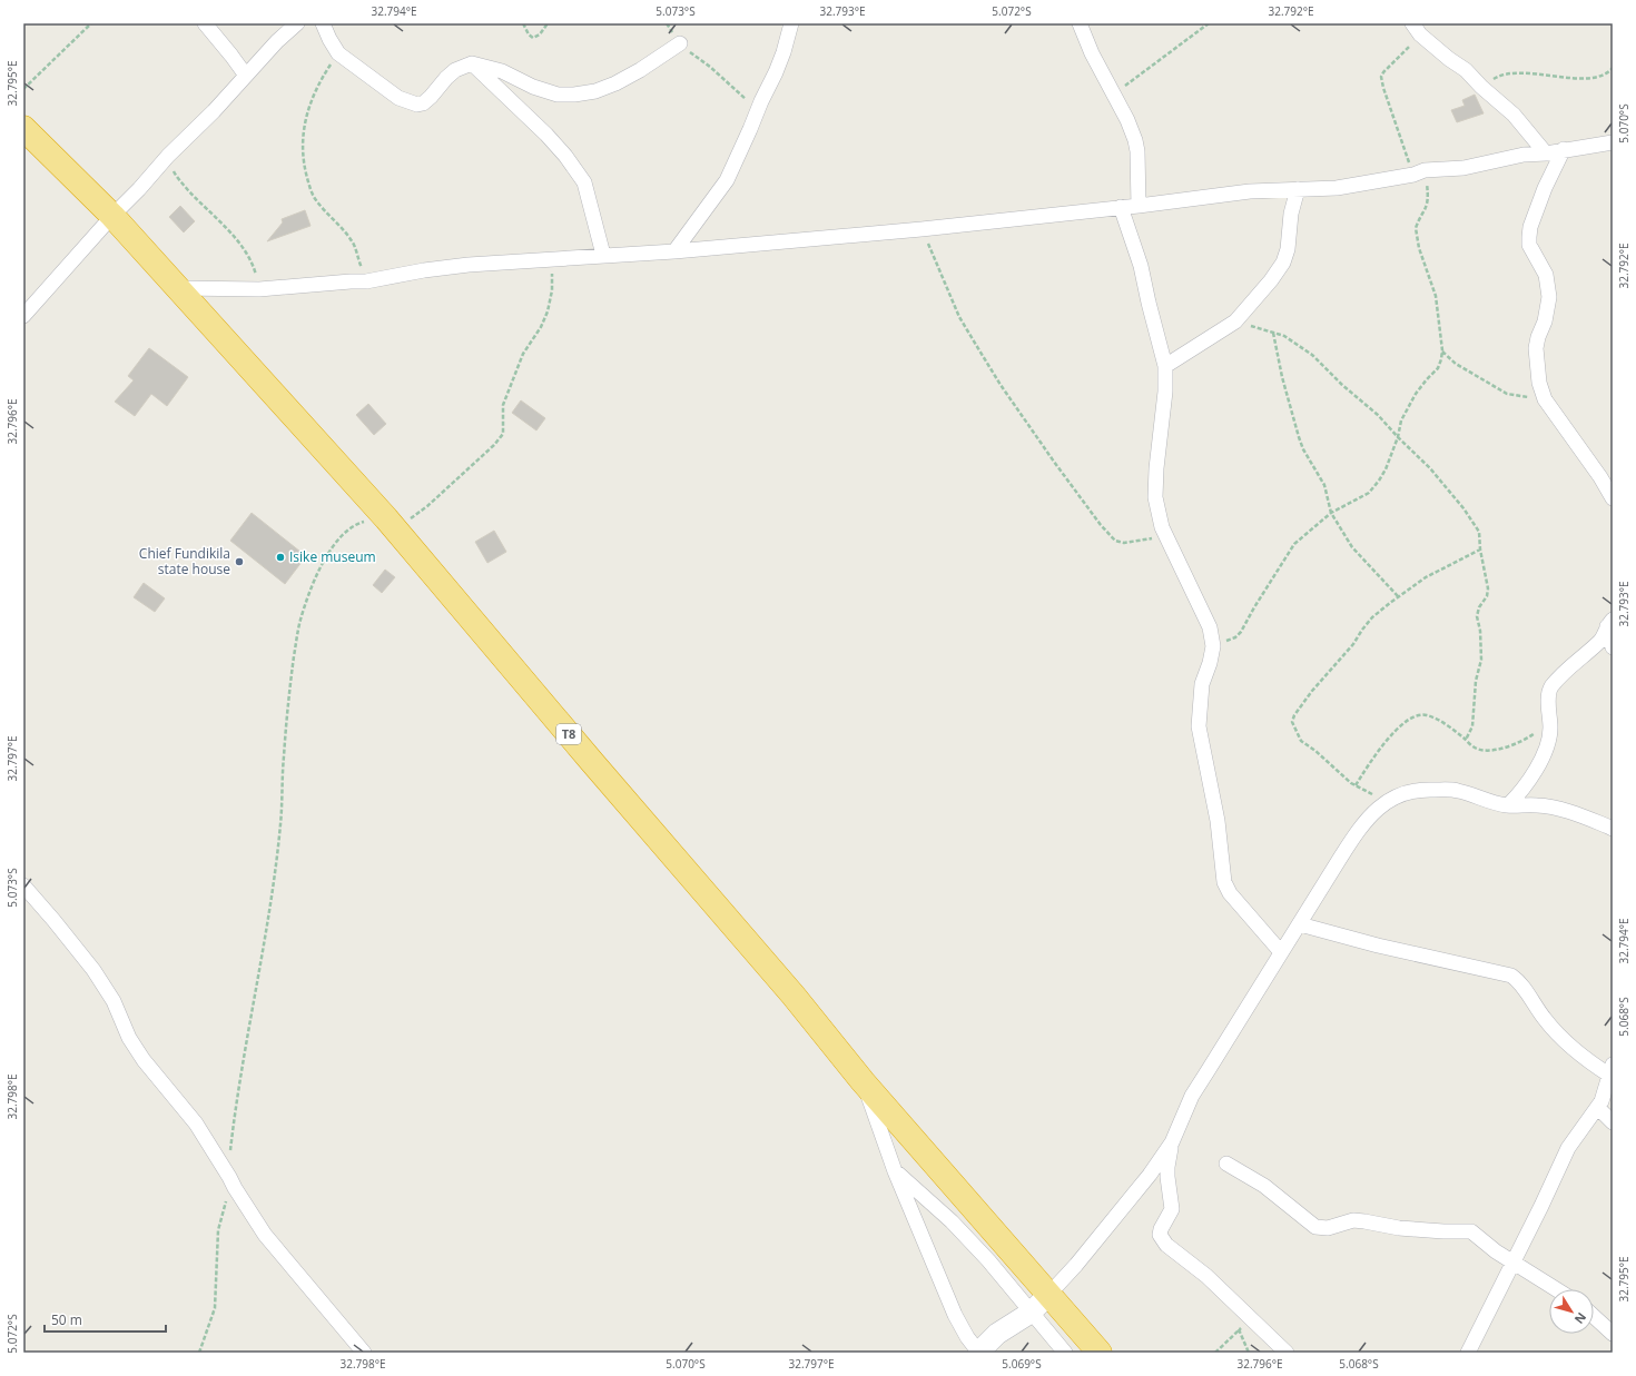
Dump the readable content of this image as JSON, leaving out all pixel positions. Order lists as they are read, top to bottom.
{
  "streets": {
    "highway": ["T8"]
  },
  "places": ["Isike museum", "Chief Fundikila state house"],
  "scale_bar": "50 m",
  "north": "bottom right",
  "coordinates": [
    "32.794°E",
    "5.073°S",
    "32.793°E",
    "5.072°S",
    "32.792°E",
    "32.795°E",
    "5.070°S",
    "32.796°E",
    "32.797°E",
    "5.068°S",
    "32.798°E",
    "5.069°S"
  ]
}
